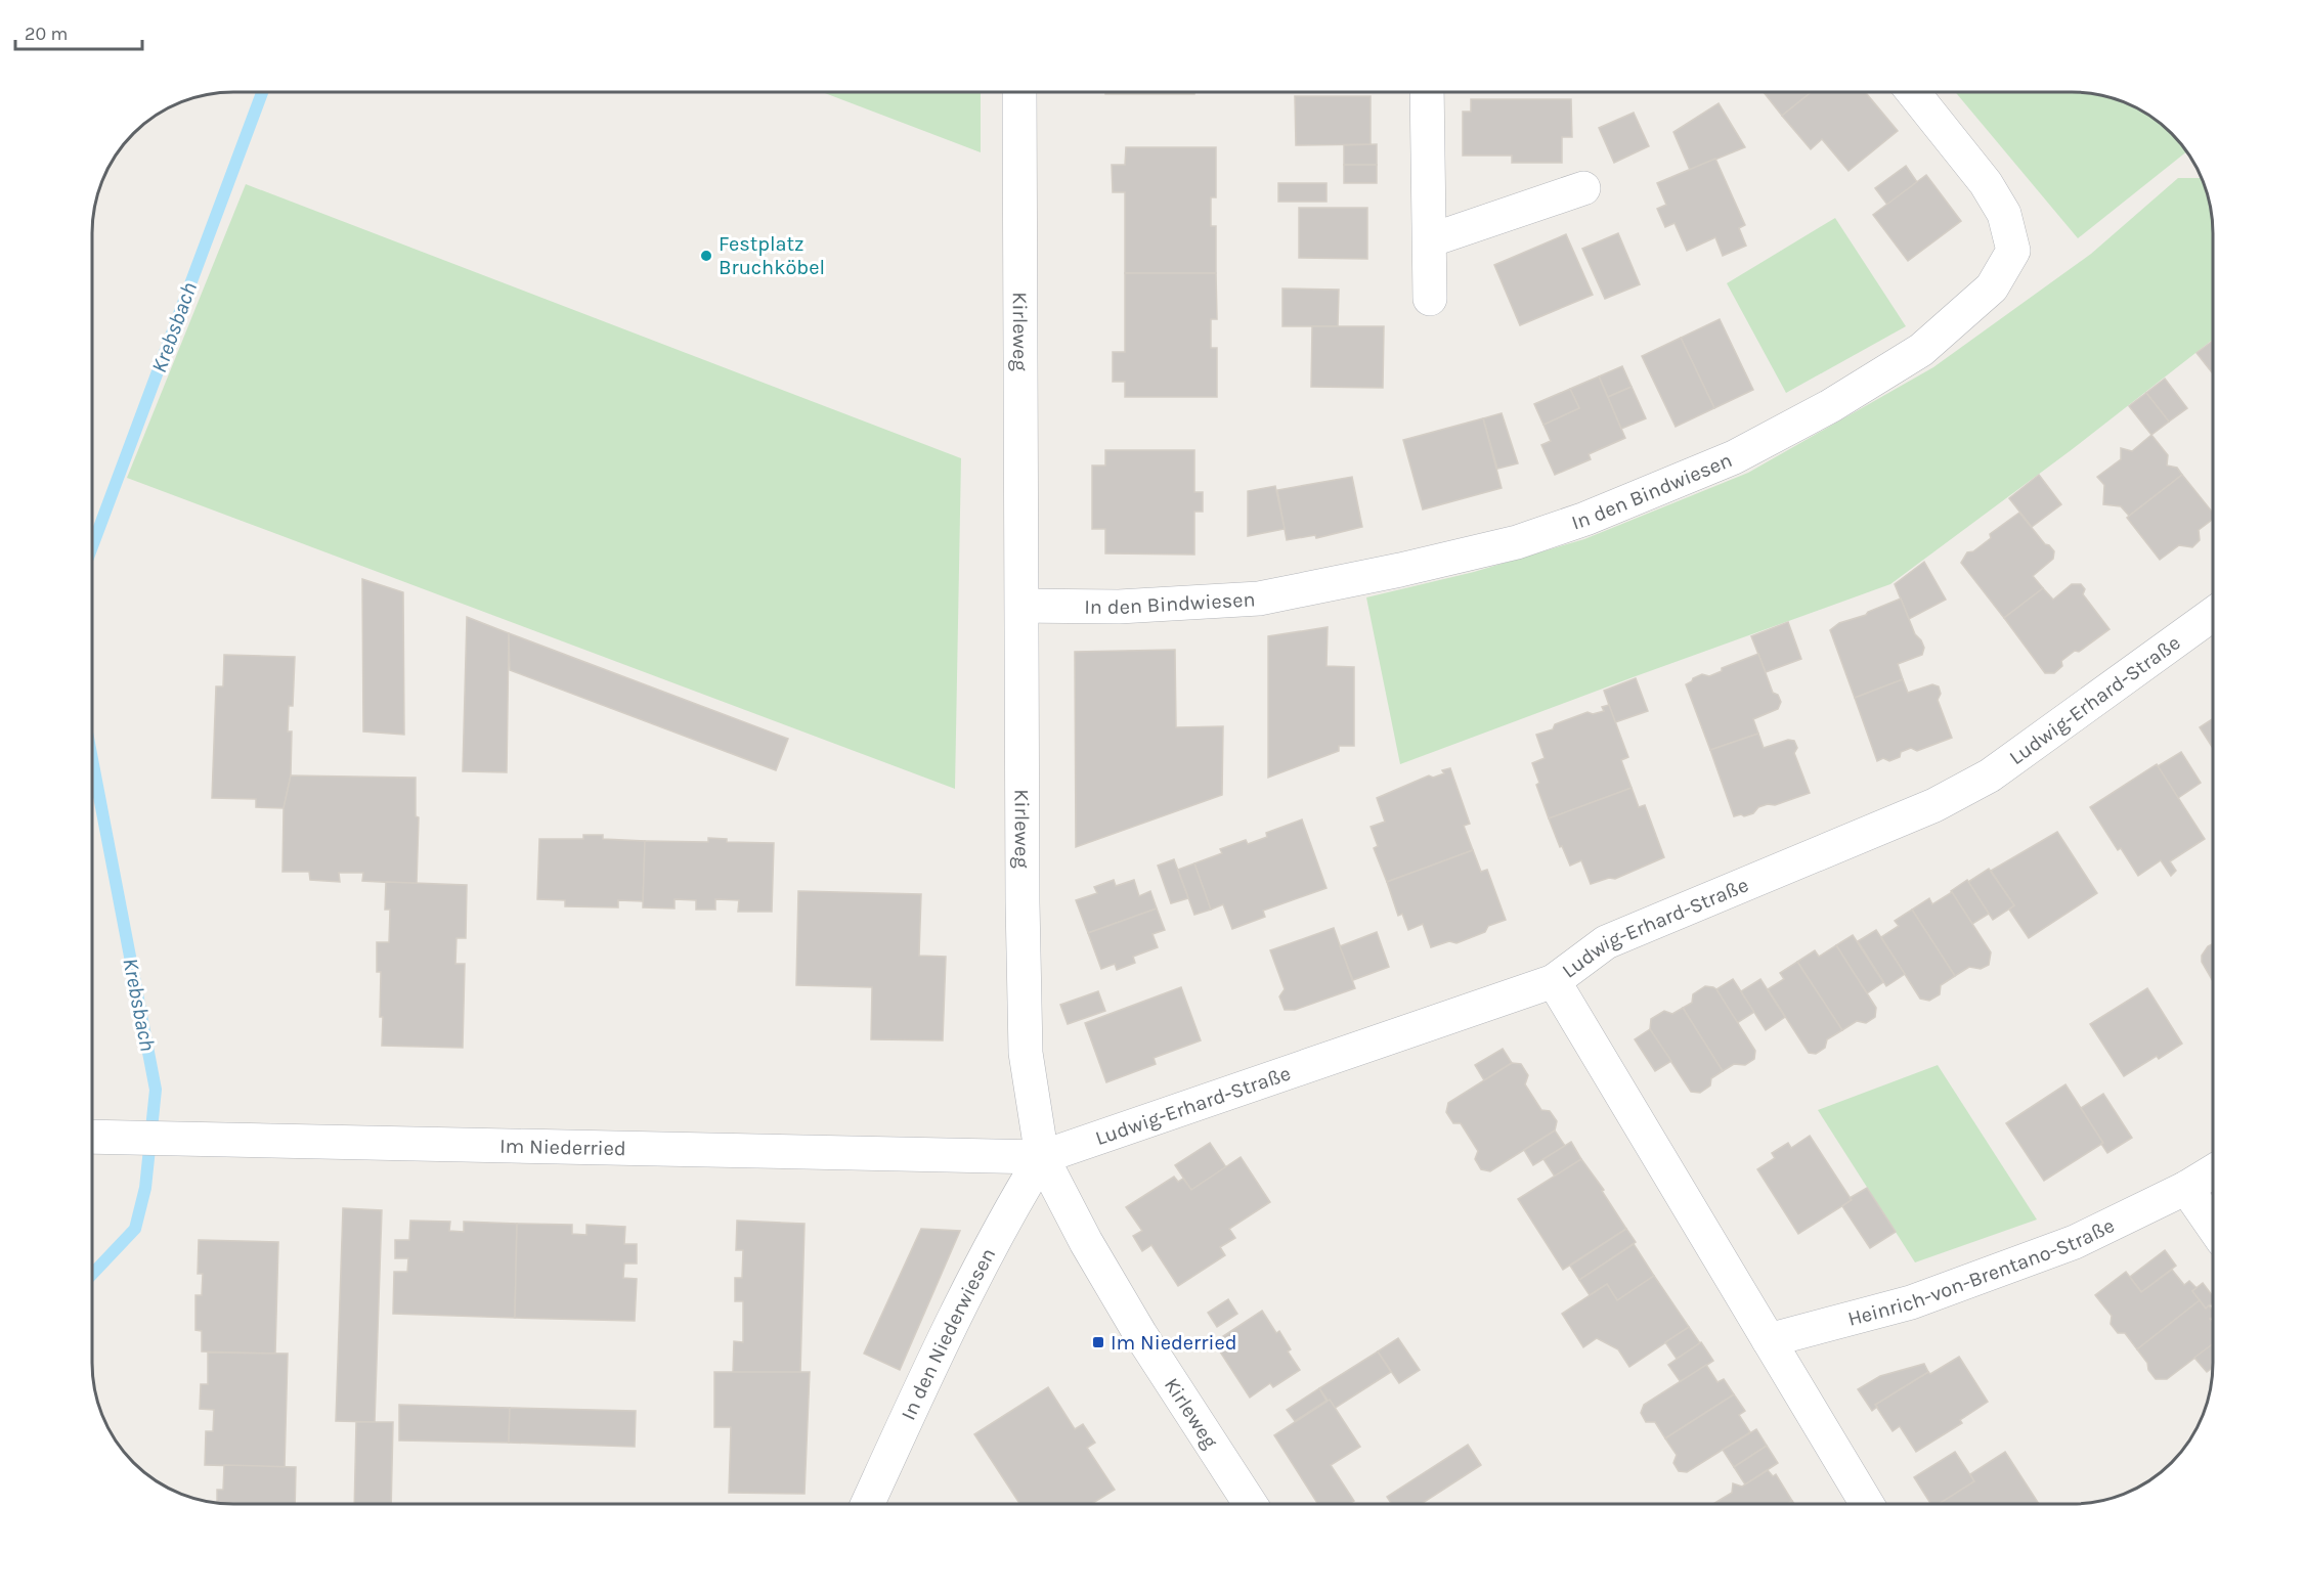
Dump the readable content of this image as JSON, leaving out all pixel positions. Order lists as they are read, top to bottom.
{
  "streets": {
    "street": [
      "Kirleweg",
      "In den Bindwiesen",
      "Ludwig-Erhard-Straße",
      "Im Niederried",
      "Heinrich-von-Brentano-Straße",
      "In den Niederwiesen"
    ]
  },
  "crossings": [
    ["Kirleweg", "In den Bindwiesen"],
    ["Kirleweg", "Ludwig-Erhard-Straße"],
    ["Kirleweg", "Im Niederried"],
    ["Kirleweg", "In den Niederwiesen"],
    ["Ludwig-Erhard-Straße", "Im Niederried"],
    ["Ludwig-Erhard-Straße", "In den Niederwiesen"],
    ["Im Niederried", "In den Niederwiesen"]
  ],
  "water": ["Krebsbach"],
  "places": {
    "other": ["Festplatz Bruchköbel"],
    "transit": ["Im Niederried"]
  },
  "scale_bar": "20 m"
}
